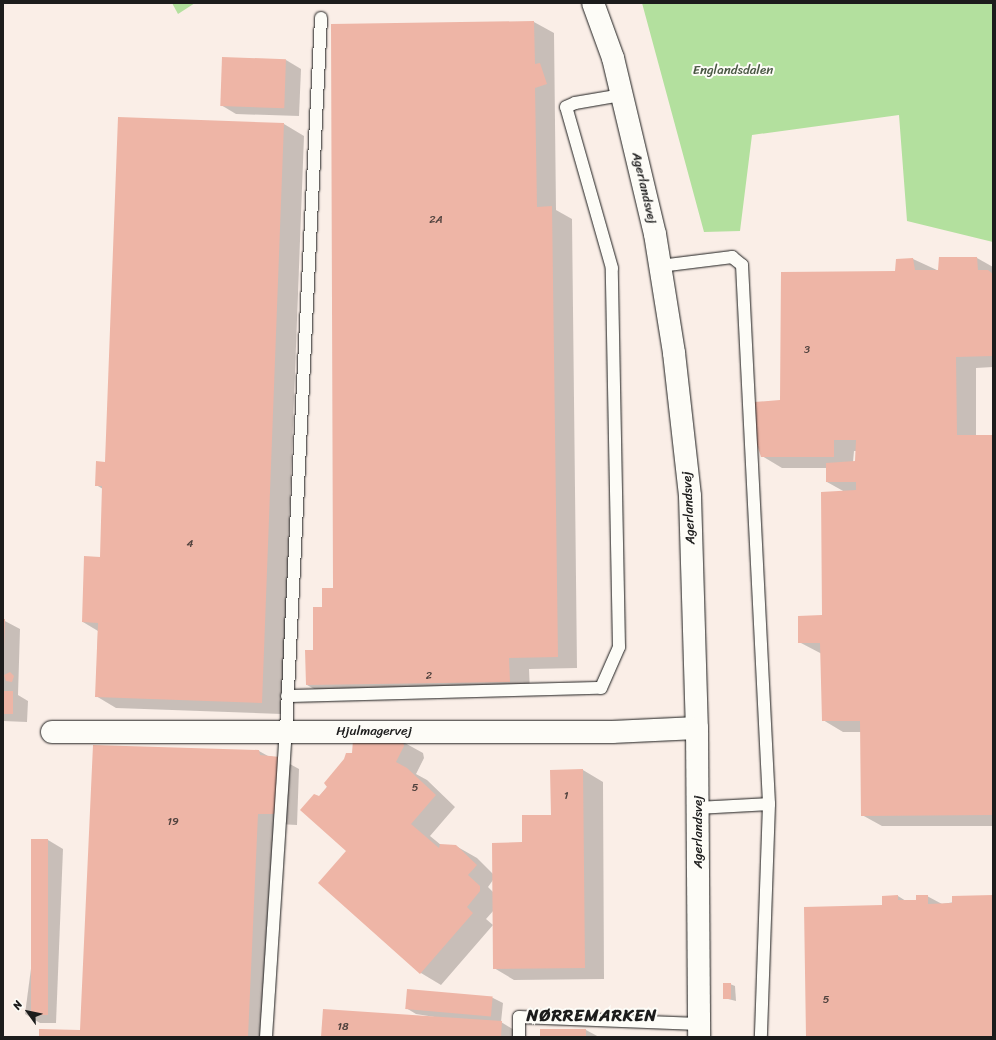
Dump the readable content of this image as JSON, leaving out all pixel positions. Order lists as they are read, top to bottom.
{
  "streets": {
    "street": ["Agerlandsvej", "Hjulmagervej"]
  },
  "crossings": [
    ["Agerlandsvej", "Hjulmagervej"]
  ],
  "districts": ["NØRREMARKEN"],
  "parks": ["Englandsdalen"],
  "house_numbers": [
    "2A",
    "3",
    "4",
    "2",
    "5",
    "1",
    "19",
    "5",
    "18"
  ],
  "north": "top left"
}
